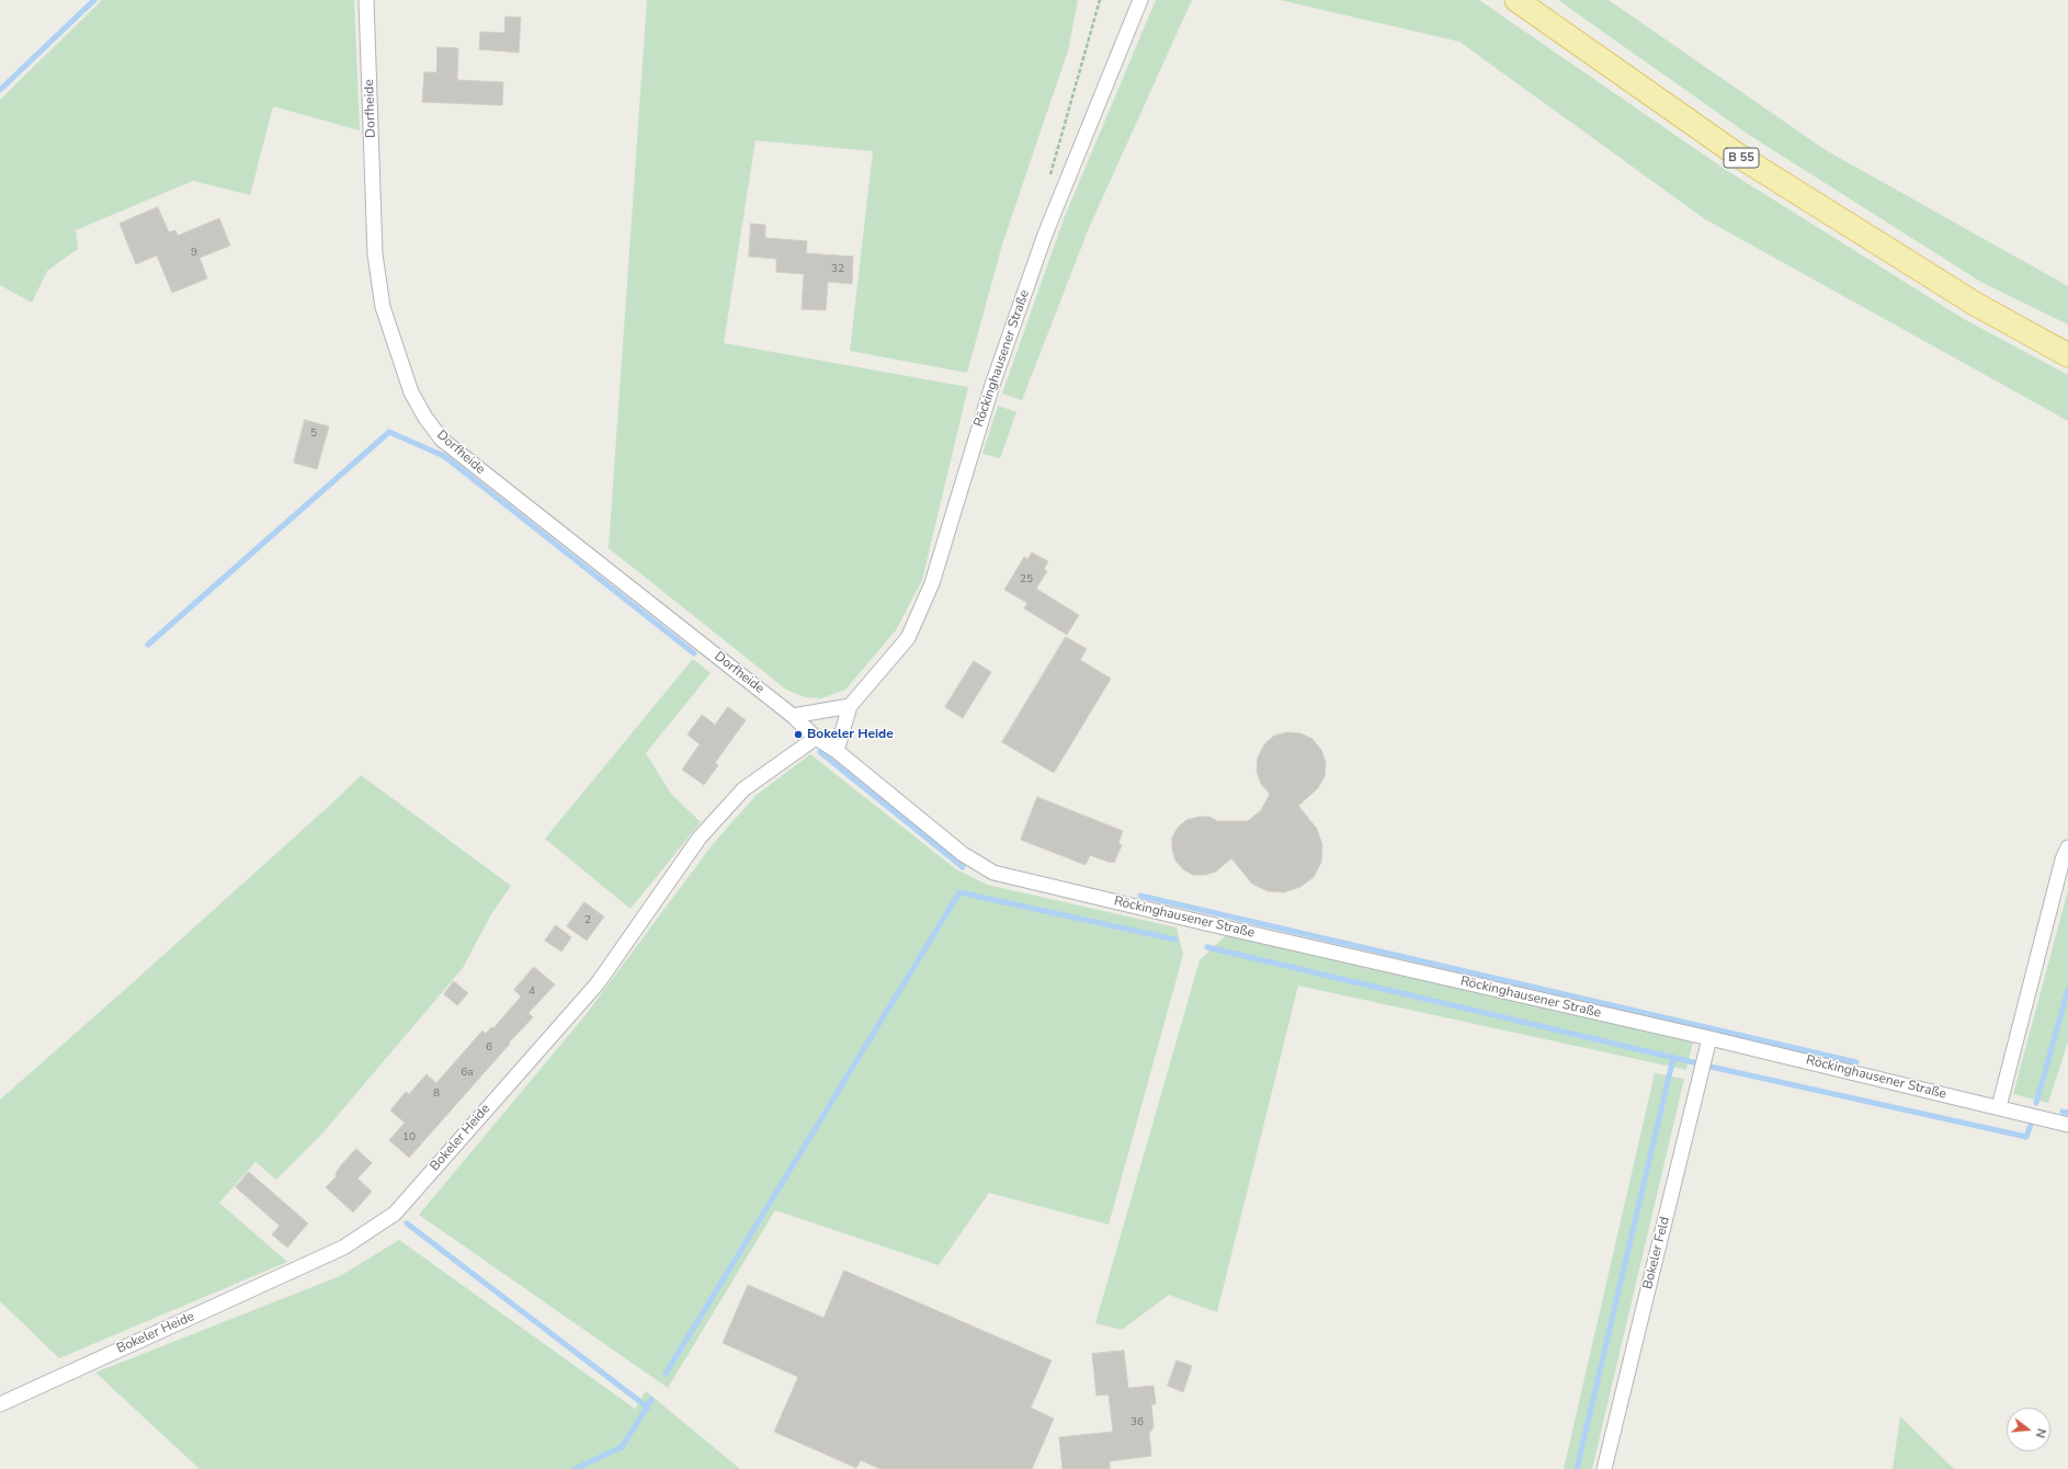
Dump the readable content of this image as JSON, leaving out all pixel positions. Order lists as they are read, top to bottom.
{
  "streets": {
    "main road": ["B 55"],
    "street": [
      "Dorfheide",
      "Röckinghausener Straße",
      "Bokeler Heide",
      "Bokeler Feld"
    ]
  },
  "crossings": [
    ["Dorfheide", "Röckinghausener Straße"],
    ["Röckinghausener Straße", "Bokeler Heide"],
    ["Röckinghausener Straße", "Bokeler Feld"]
  ],
  "places": ["Bokeler Heide"],
  "house_numbers": [
    "9",
    "32",
    "5",
    "25",
    "2",
    "4",
    "6",
    "6a",
    "8",
    "10",
    "36"
  ],
  "north": "right"
}
